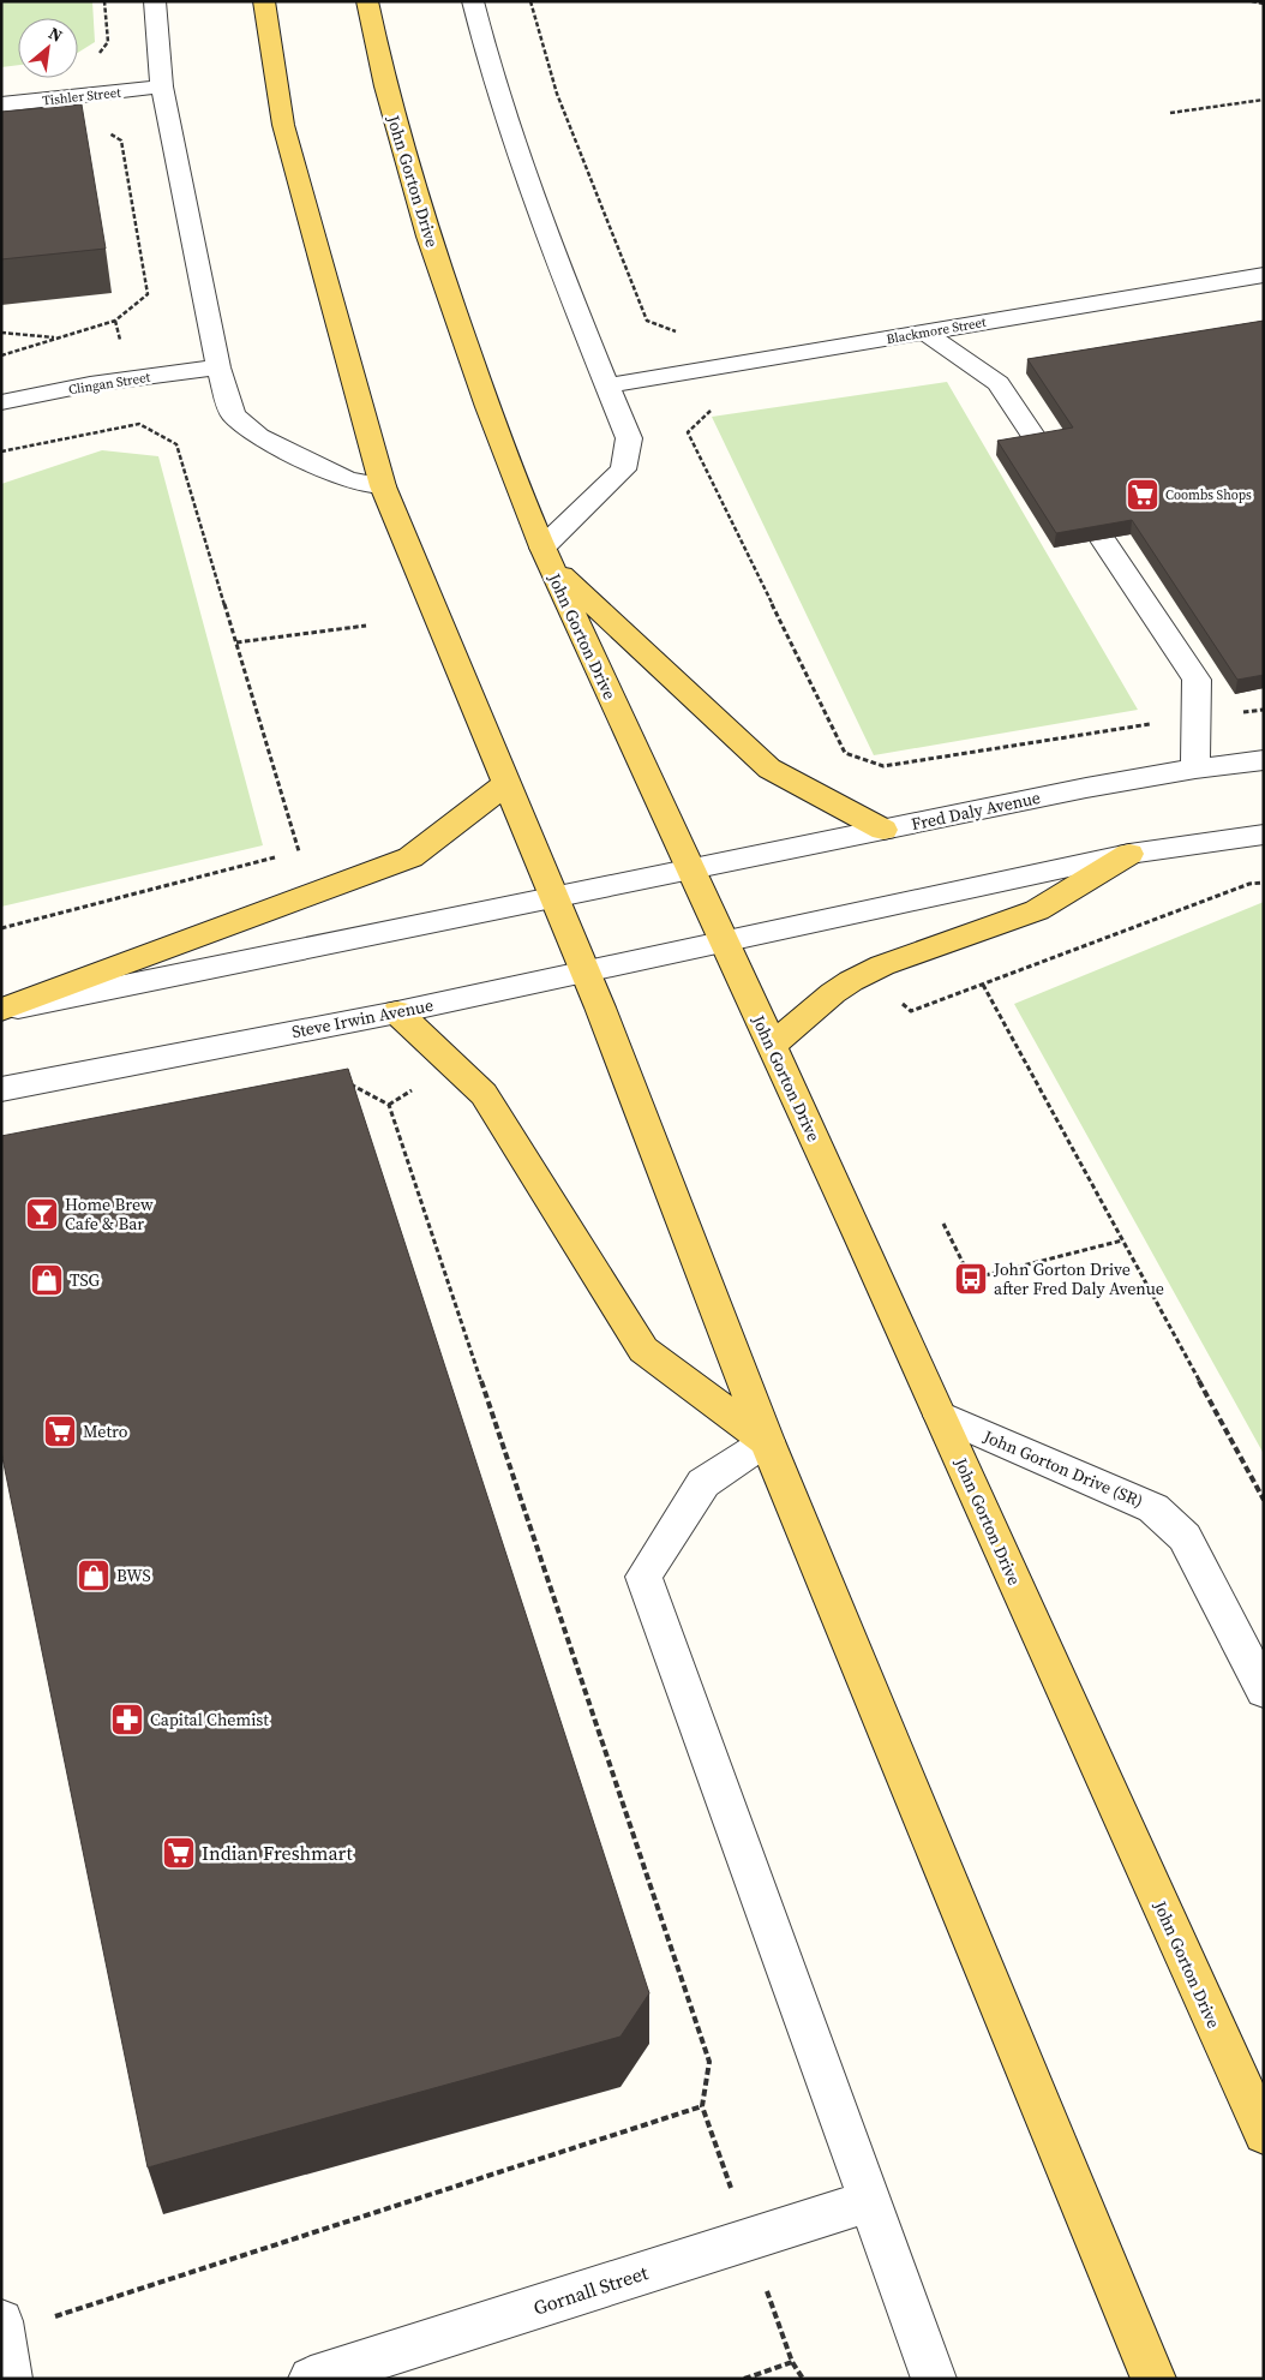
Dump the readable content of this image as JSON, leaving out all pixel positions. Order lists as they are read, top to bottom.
{
  "streets": {
    "main road": ["John Gorton Drive"],
    "street": [
      "Tishler Street",
      "Blackmore Street",
      "Clingan Street",
      "Fred Daly Avenue",
      "Steve Irwin Avenue",
      "John Gorton Drive (SR)",
      "Gornall Street"
    ]
  },
  "crossings": [
    ["John Gorton Drive", "Fred Daly Avenue"],
    ["John Gorton Drive", "Steve Irwin Avenue"],
    ["John Gorton Drive", "John Gorton Drive (SR)"]
  ],
  "places": {
    "supermarket": ["Coombs Shops", "Metro", "Indian Freshmart"],
    "bar": ["Home Brew Cafe & Bar"],
    "bus stop": ["John Gorton Drive after Fred Daly Avenue"],
    "shop": ["TSG", "BWS"],
    "pharmacy": ["Capital Chemist"]
  },
  "north": "top right"
}
